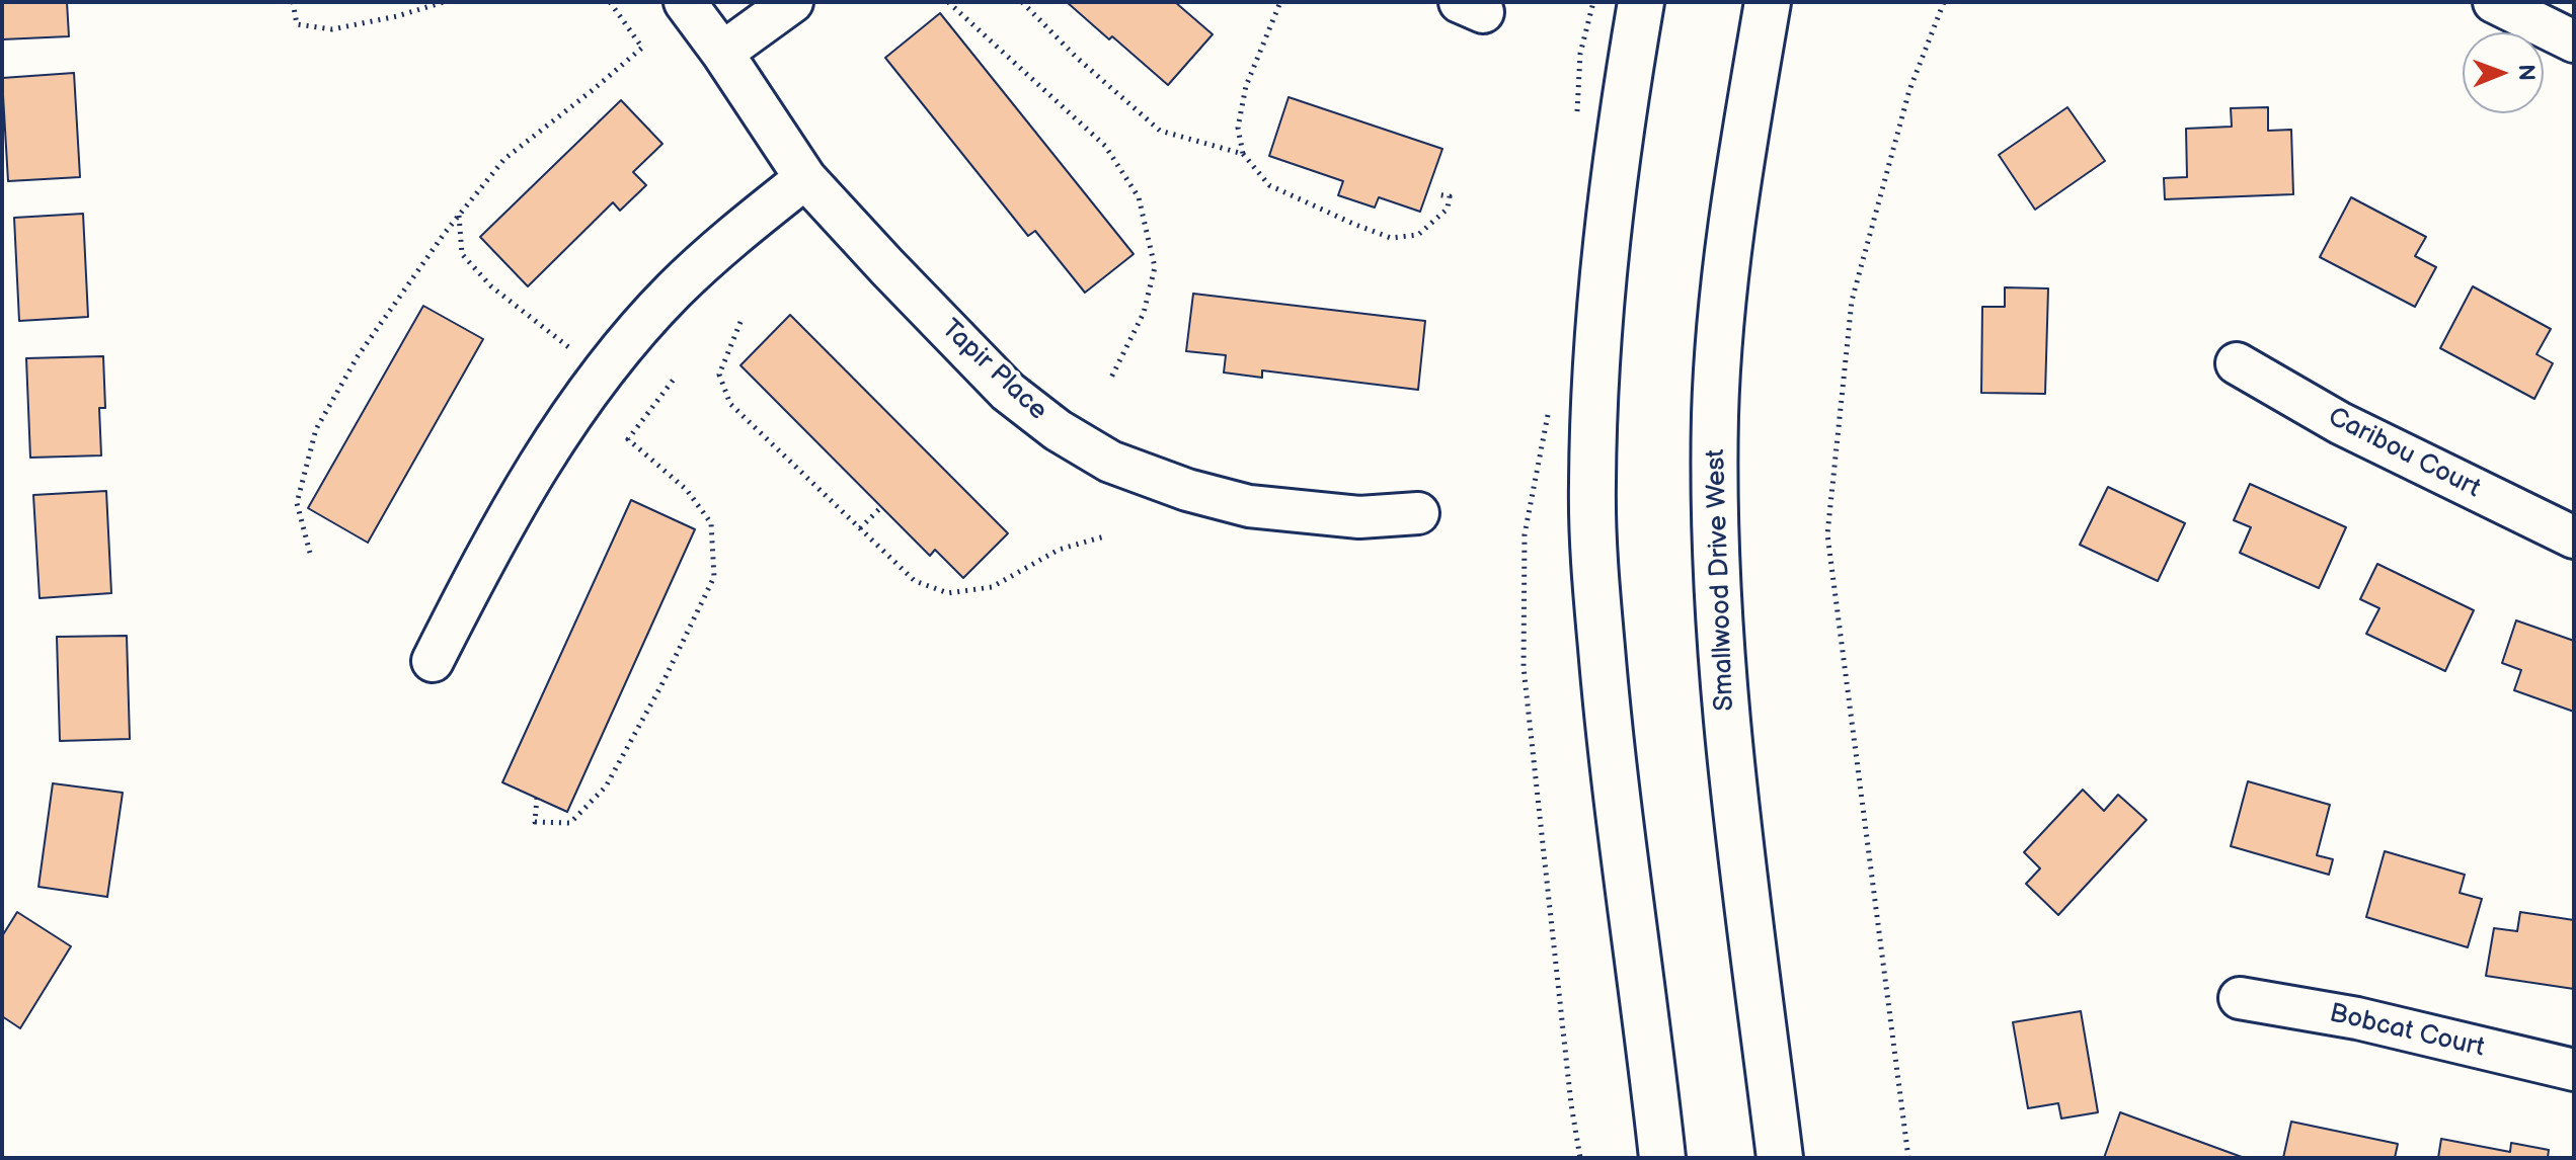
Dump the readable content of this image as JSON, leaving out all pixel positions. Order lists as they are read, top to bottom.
{
  "streets": {
    "street": [
      "Tapir Place",
      "Caribou Court",
      "Smallwood Drive West",
      "Bobcat Court"
    ]
  },
  "north": "right"
}
